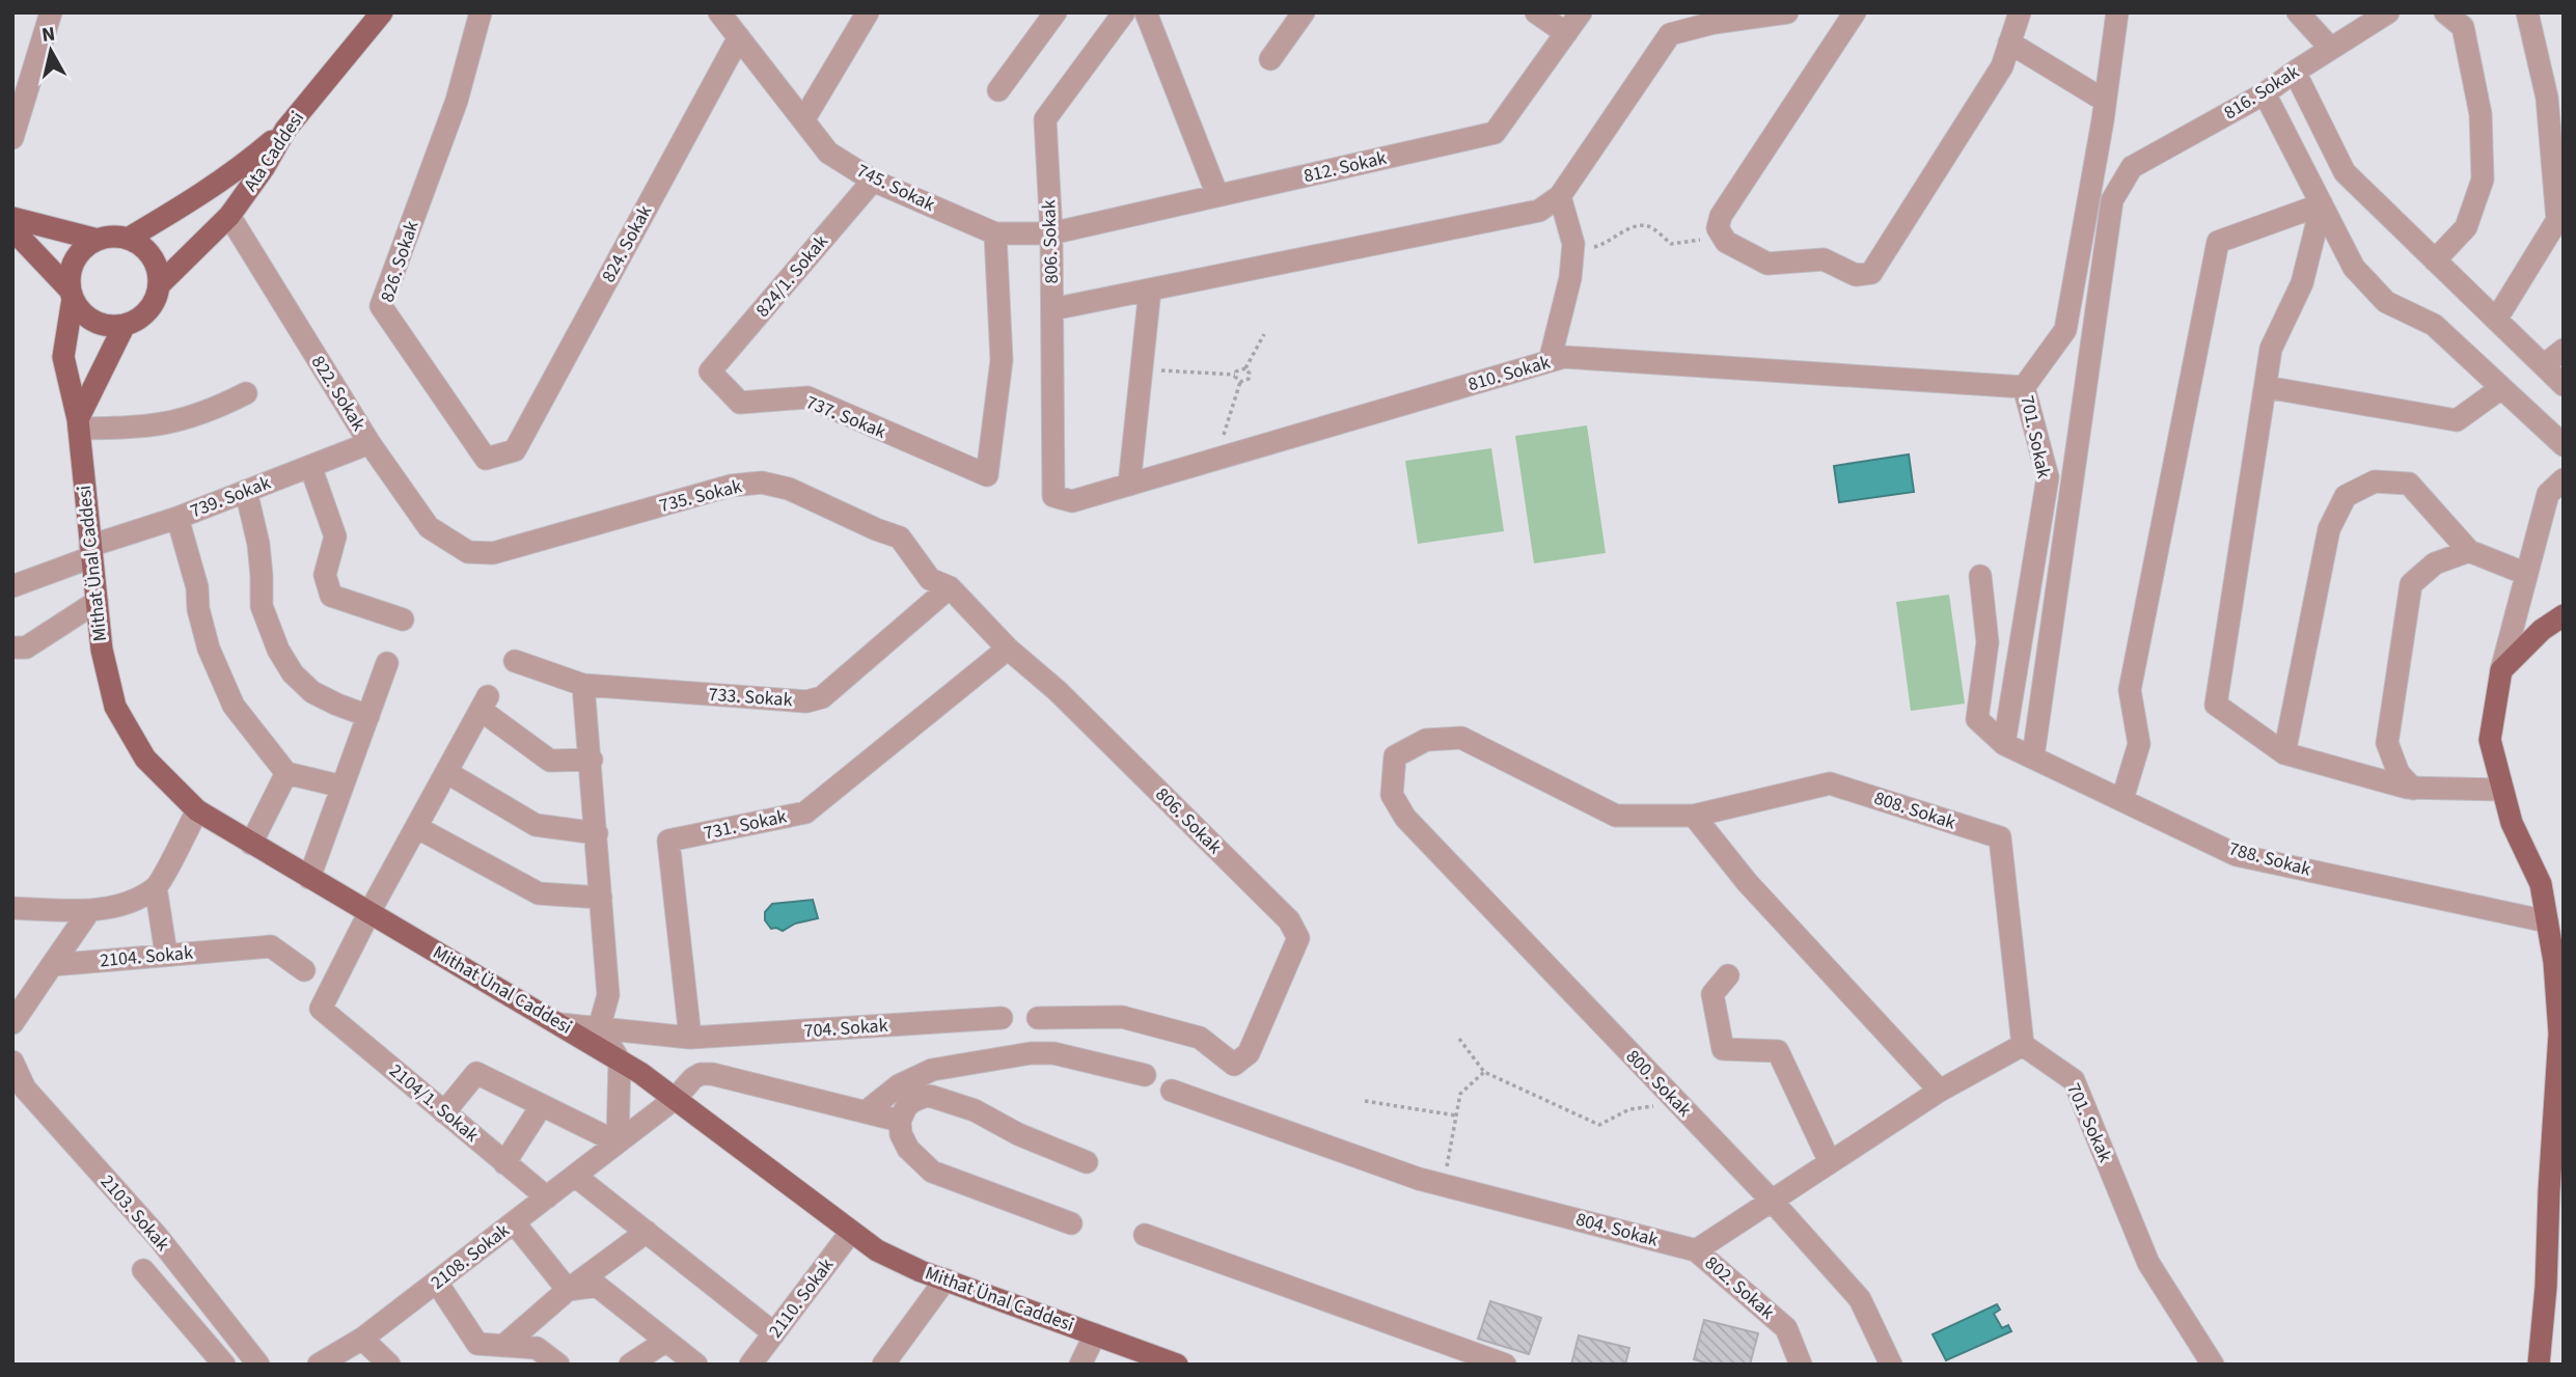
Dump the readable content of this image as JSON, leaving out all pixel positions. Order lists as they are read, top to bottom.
{
  "streets": {
    "main road": ["Ata Caddesi", "Mithat Ünal Caddesi"],
    "street": [
      "816. Sokak",
      "812. Sokak",
      "745. Sokak",
      "806. Sokak",
      "824. Sokak",
      "826. Sokak",
      "824/1. Sokak",
      "810. Sokak",
      "822. Sokak",
      "737. Sokak",
      "701. Sokak",
      "735. Sokak",
      "739. Sokak",
      "733. Sokak",
      "808. Sokak",
      "731. Sokak",
      "788. Sokak",
      "2104. Sokak",
      "704. Sokak",
      "800. Sokak",
      "2104/1. Sokak",
      "2103. Sokak",
      "804. Sokak",
      "2108. Sokak",
      "802. Sokak",
      "2110. Sokak"
    ]
  },
  "crossings": [
    ["816. Sokak", "701. Sokak"],
    ["Ata Caddesi", "822. Sokak"],
    ["Ata Caddesi", "Mithat Ünal Caddesi"],
    ["812. Sokak", "745. Sokak"],
    ["812. Sokak", "806. Sokak"],
    ["745. Sokak", "806. Sokak"],
    ["745. Sokak", "824. Sokak"],
    ["745. Sokak", "824/1. Sokak"],
    ["745. Sokak", "737. Sokak"],
    ["806. Sokak", "810. Sokak"],
    ["806. Sokak", "735. Sokak"],
    ["806. Sokak", "731. Sokak"],
    ["824. Sokak", "826. Sokak"],
    ["824/1. Sokak", "737. Sokak"],
    ["810. Sokak", "701. Sokak"],
    ["822. Sokak", "735. Sokak"],
    ["822. Sokak", "739. Sokak"],
    ["701. Sokak", "808. Sokak"],
    ["701. Sokak", "788. Sokak"],
    ["735. Sokak", "733. Sokak"],
    ["735. Sokak", "731. Sokak"],
    ["739. Sokak", "Mithat Ünal Caddesi"],
    ["Mithat Ünal Caddesi", "704. Sokak"],
    ["Mithat Ünal Caddesi", "2104/1. Sokak"],
    ["Mithat Ünal Caddesi", "2108. Sokak"],
    ["Mithat Ünal Caddesi", "2110. Sokak"],
    ["808. Sokak", "800. Sokak"],
    ["731. Sokak", "704. Sokak"],
    ["2104/1. Sokak", "2108. Sokak"],
    ["804. Sokak", "802. Sokak"]
  ],
  "north": "top"
}
